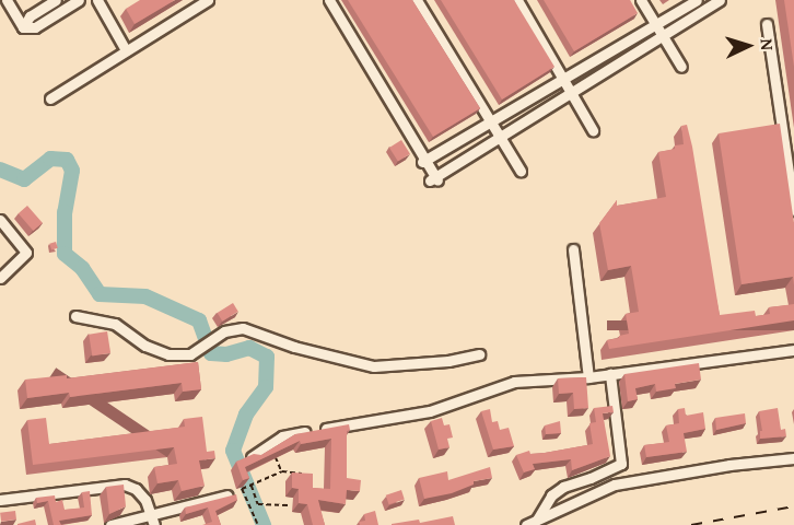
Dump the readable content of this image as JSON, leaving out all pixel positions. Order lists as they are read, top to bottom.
{
  "north": "right"
}
